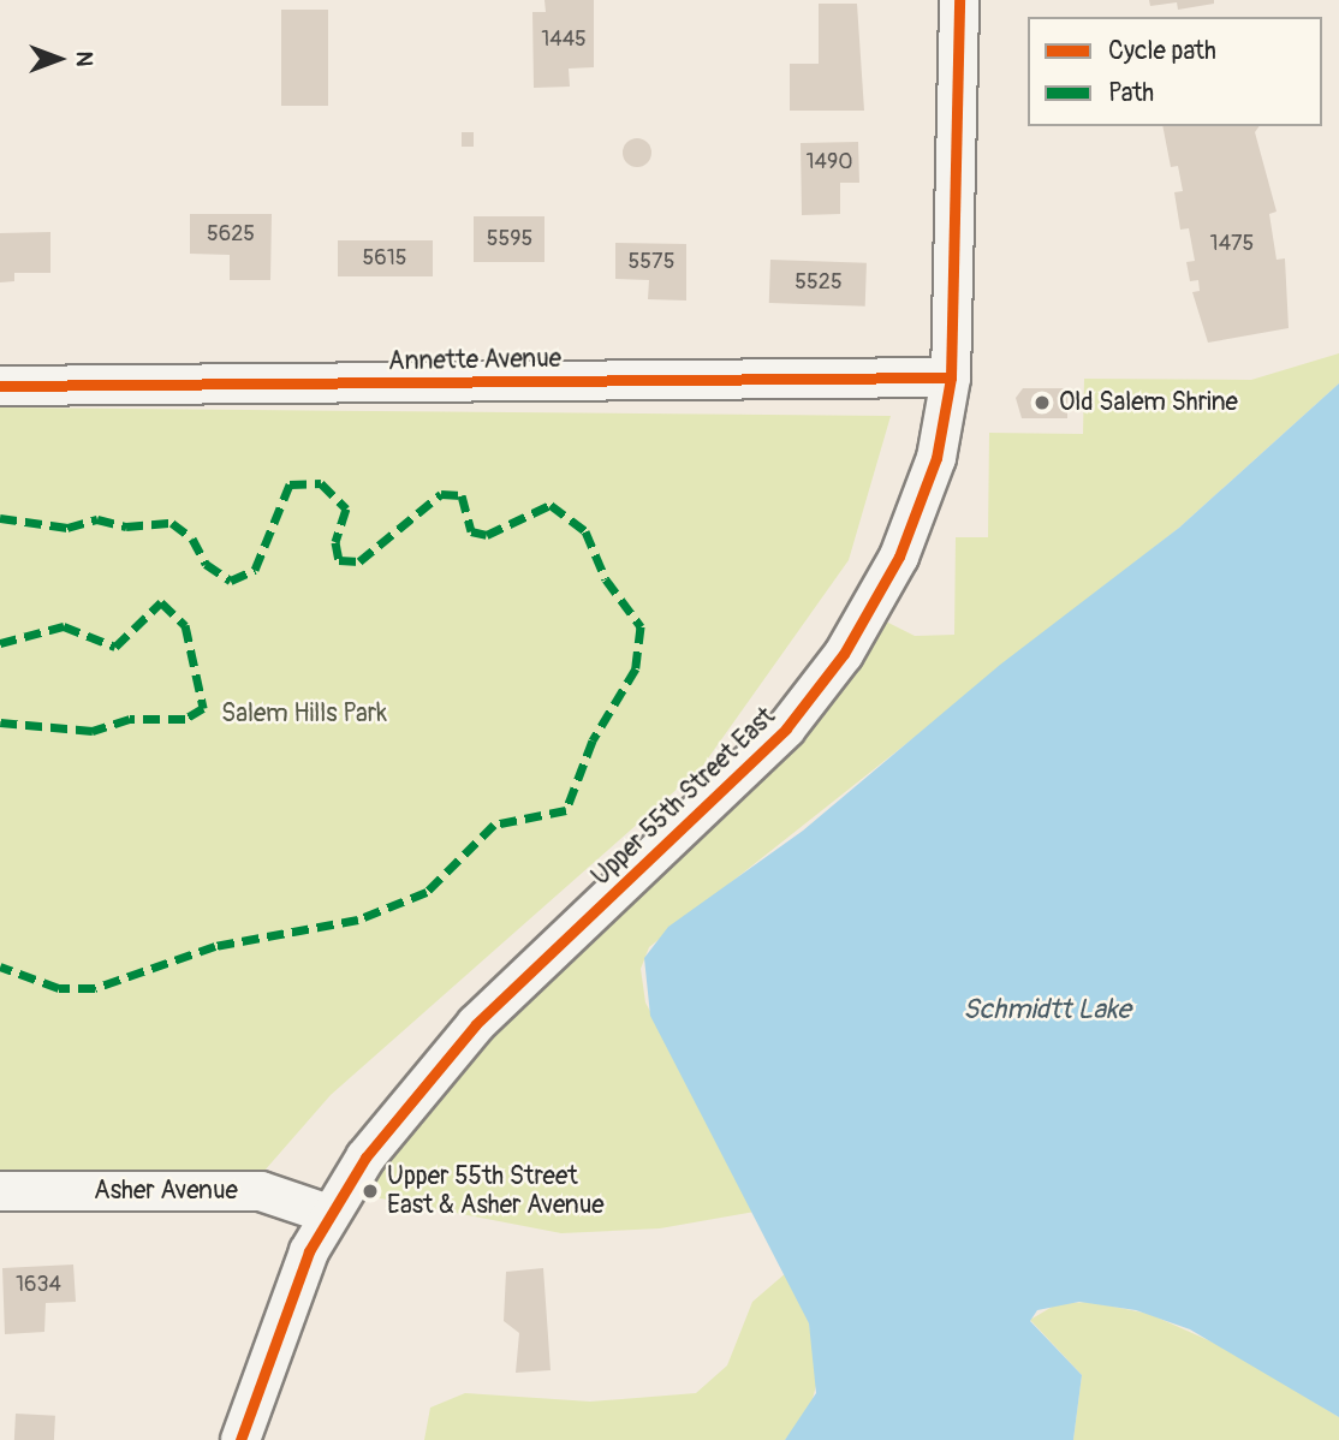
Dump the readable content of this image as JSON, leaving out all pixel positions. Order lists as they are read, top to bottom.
{
  "streets": {
    "street": ["Annette Avenue", "Upper 55th Street East", "Asher Avenue"]
  },
  "crossings": [
    ["Annette Avenue", "Upper 55th Street East"],
    ["Upper 55th Street East", "Asher Avenue"]
  ],
  "water": ["Schmidtt Lake"],
  "parks": ["Salem Hills Park"],
  "places": ["Old Salem Shrine", "Upper 55th Street East & Asher Avenue"],
  "house_numbers": [
    "1445",
    "1490",
    "5625",
    "5595",
    "1475",
    "5615",
    "5575",
    "5525",
    "1634"
  ],
  "legend": ["Cycle path", "Path"],
  "north": "right"
}
